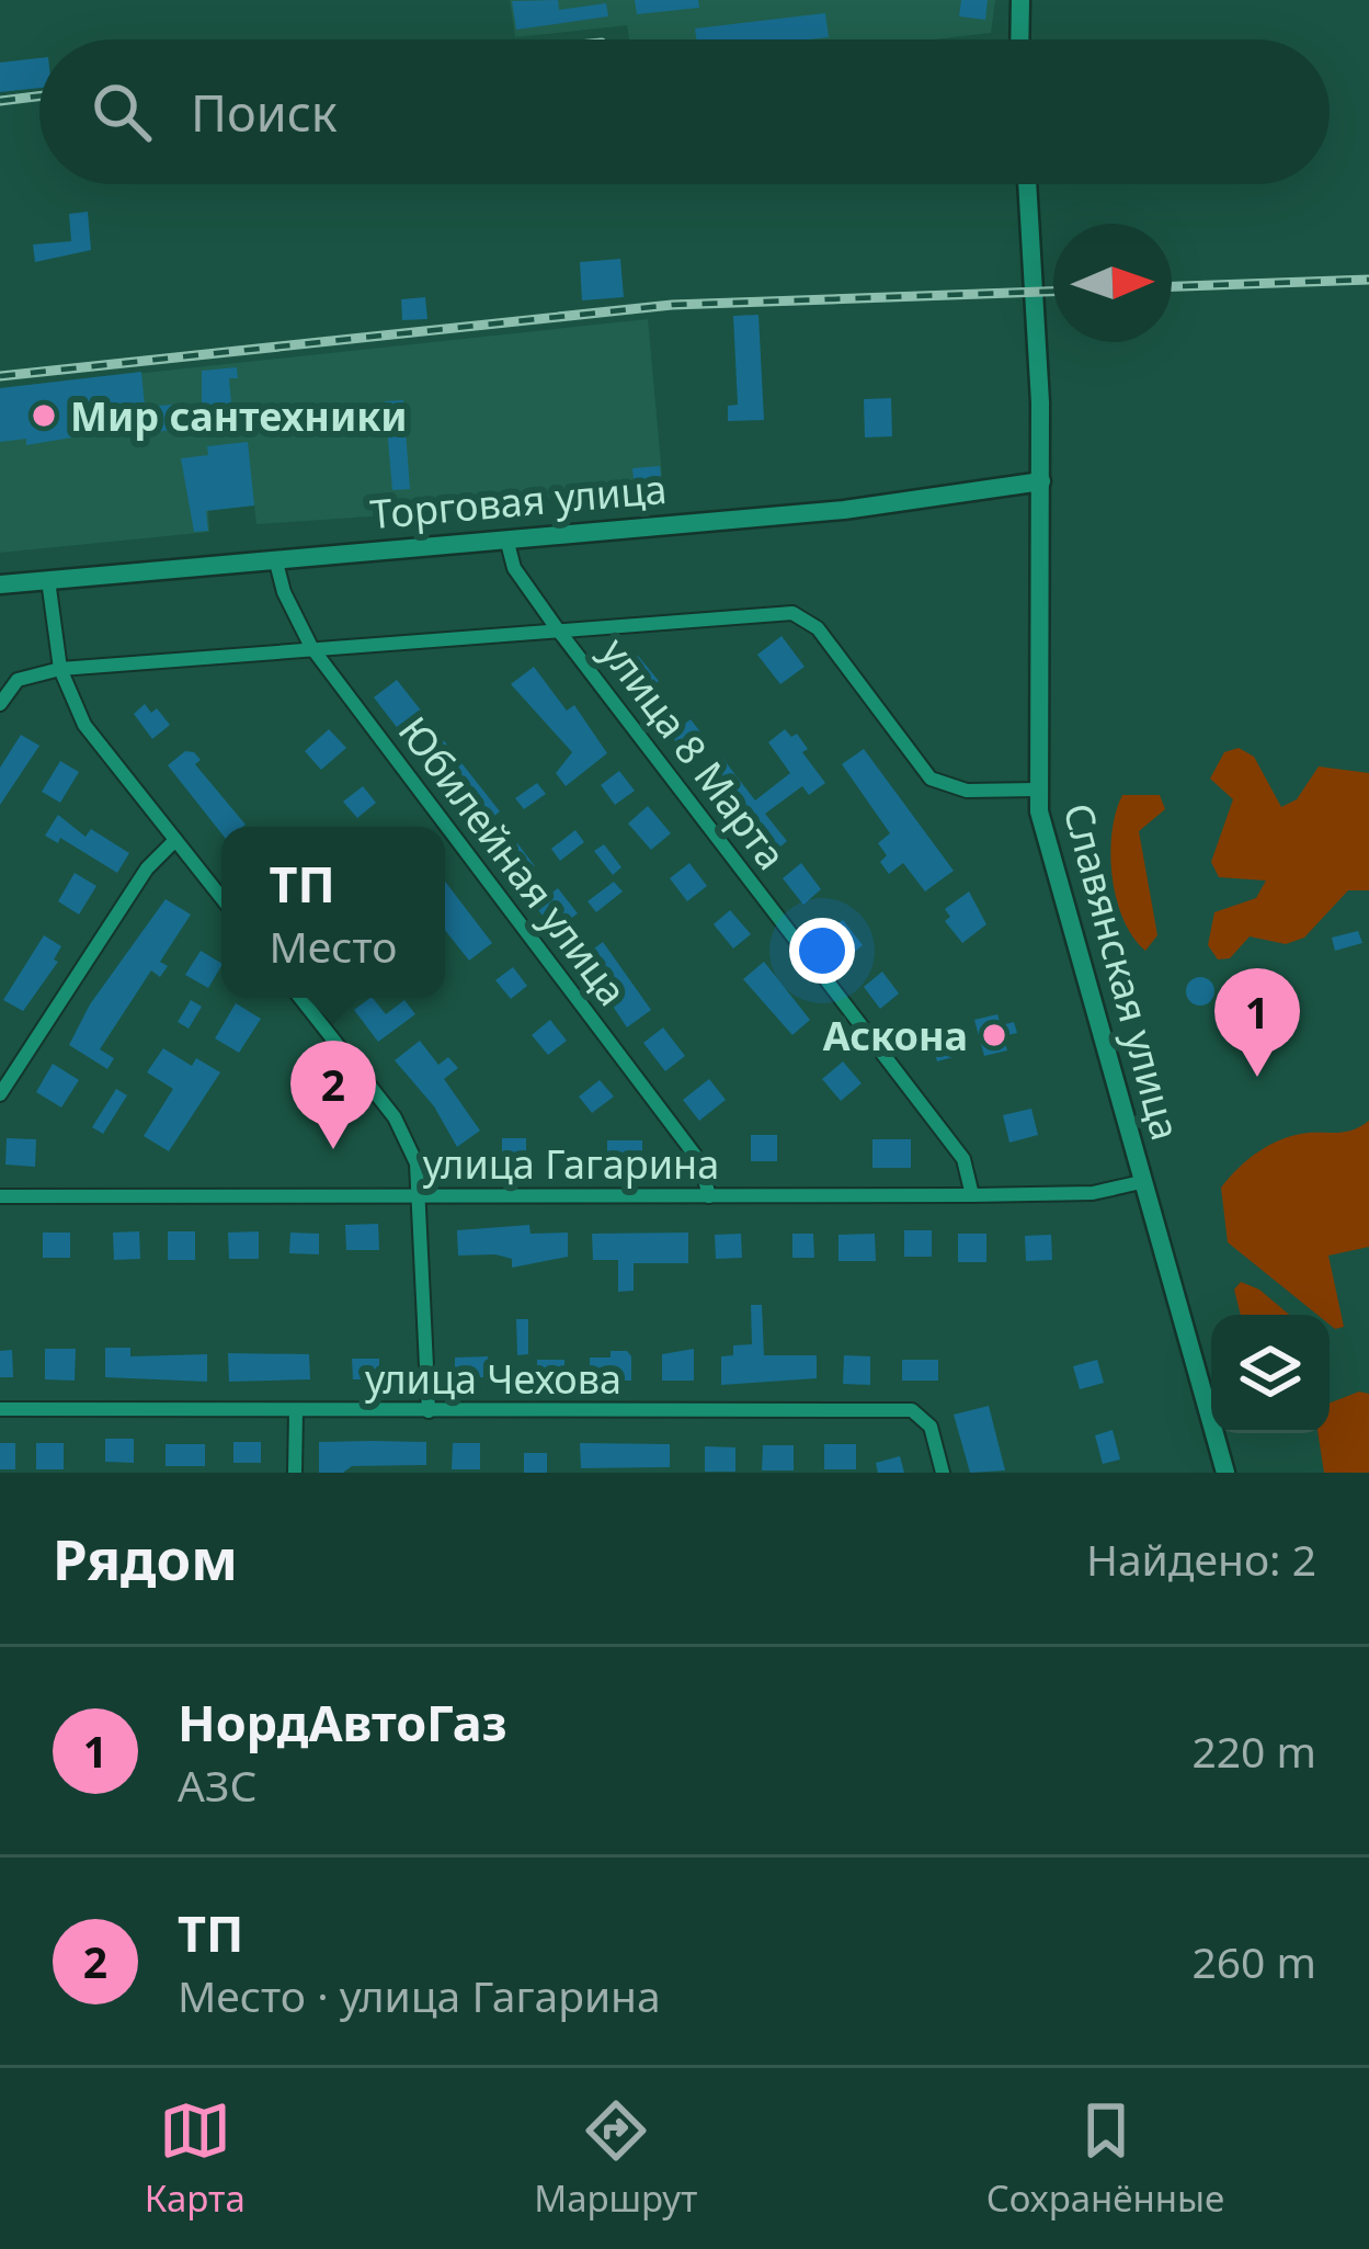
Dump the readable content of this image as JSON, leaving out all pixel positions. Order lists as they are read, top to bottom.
{
  "streets": {
    "street": [
      "Торговая улица",
      "улица 8 Марта",
      "Юбилейная улица",
      "Славянская улица",
      "улица Гагарина",
      "улица Чехова"
    ]
  },
  "crossings": [
    ["Торговая улица", "улица 8 Марта"],
    ["Торговая улица", "Юбилейная улица"],
    ["Торговая улица", "Славянская улица"],
    ["улица 8 Марта", "улица Гагарина"],
    ["Юбилейная улица", "улица Гагарина"],
    ["Славянская улица", "улица Гагарина"]
  ],
  "places": ["Мир сантехники", "Аскона"],
  "north": "right",
  "page": {
    "search": "Поиск",
    "popup": ["ТП", "Место"],
    "pins": ["1", "2"],
    "heading": ["Рядом", "Найдено: 2"],
    "list": [
      {
        "mark": "1",
        "name": "НордАвтоГаз",
        "note": "АЗС",
        "value": "220 m"
      },
      {
        "mark": "2",
        "name": "ТП",
        "note": "Место · улица Гагарина",
        "value": "260 m"
      }
    ],
    "nav": ["Карта", "Маршрут", "Сохранённые"]
  }
}
